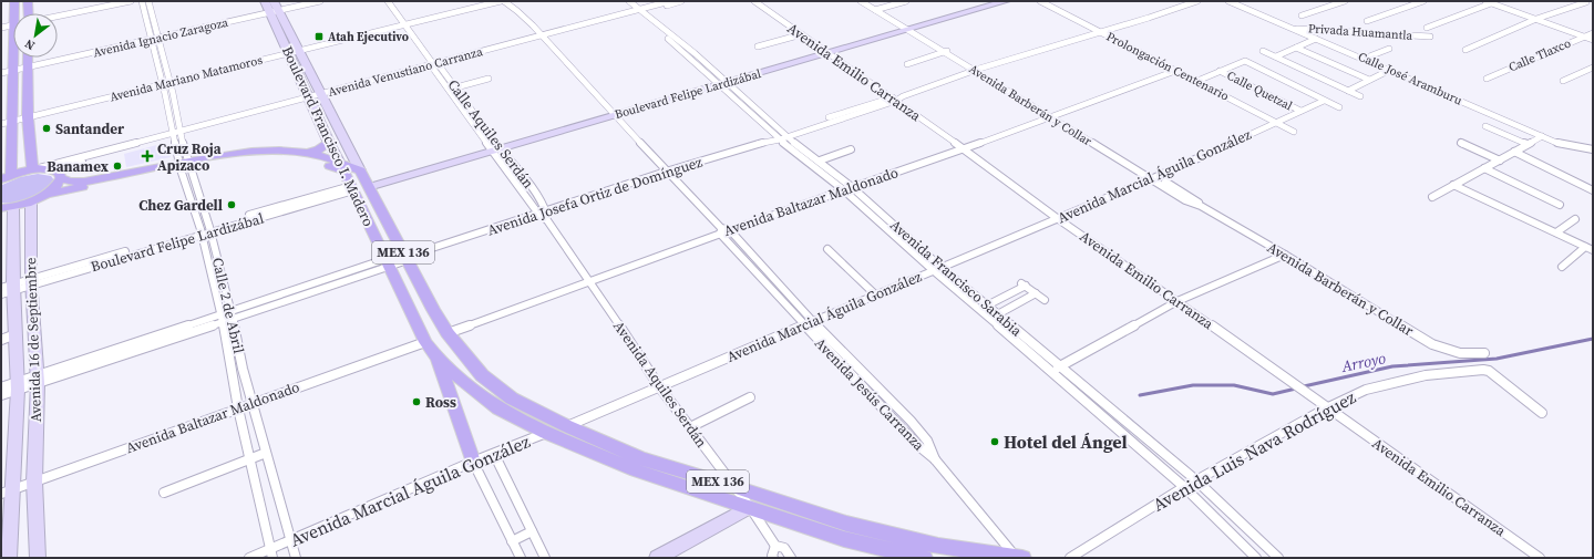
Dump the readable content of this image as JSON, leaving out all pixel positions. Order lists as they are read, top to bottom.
{
  "streets": {
    "main road": [
      "Boulevard Felipe Lardizábal",
      "Boulevard Francisco I. Madero",
      "MEX 136",
      "Avenida 16 de Septiembre"
    ],
    "street": [
      "Privada Huamantla",
      "Avenida Ignacio Zaragoza",
      "Calle Tlaxco",
      "Prolongación Centenario",
      "Avenida Venustiano Carranza",
      "Avenida Emilio Carranza",
      "Avenida Mariano Matamoros",
      "Calle José Aramburu",
      "Calle Quetzal",
      "Avenida Barberán y Collar",
      "Calle Aquiles Serdán",
      "Avenida Marcial Águila González",
      "Avenida Josefa Ortiz de Domínguez",
      "Avenida Baltazar Maldonado",
      "Avenida Francisco Sarabia",
      "Calle 2 de Abril",
      "Avenida Aquiles Serdán",
      "Avenida Jesús Carranza",
      "Avenida Luis Nava Rodríguez"
    ]
  },
  "crossings": [
    ["Privada Huamantla", "Calle José Aramburu"],
    ["Avenida Ignacio Zaragoza", "Boulevard Francisco I. Madero"],
    ["Avenida Ignacio Zaragoza", "Calle 2 de Abril"],
    ["Prolongación Centenario", "Avenida Marcial Águila González"],
    ["Prolongación Centenario", "Avenida Josefa Ortiz de Domínguez"],
    ["Prolongación Centenario", "Avenida Baltazar Maldonado"],
    ["Avenida Venustiano Carranza", "Calle Aquiles Serdán"],
    ["Avenida Venustiano Carranza", "Boulevard Francisco I. Madero"],
    ["Avenida Venustiano Carranza", "Avenida Francisco Sarabia"],
    ["Avenida Venustiano Carranza", "Calle 2 de Abril"],
    ["Avenida Venustiano Carranza", "Avenida Jesús Carranza"],
    ["Avenida Emilio Carranza", "Boulevard Felipe Lardizábal"],
    ["Avenida Emilio Carranza", "Avenida Marcial Águila González"],
    ["Avenida Emilio Carranza", "Avenida Josefa Ortiz de Domínguez"],
    ["Avenida Emilio Carranza", "Avenida Baltazar Maldonado"],
    ["Avenida Emilio Carranza", "Avenida Luis Nava Rodríguez"],
    ["Avenida Mariano Matamoros", "Calle Aquiles Serdán"],
    ["Avenida Mariano Matamoros", "Boulevard Francisco I. Madero"],
    ["Avenida Mariano Matamoros", "Calle 2 de Abril"],
    ["Avenida Mariano Matamoros", "Avenida Jesús Carranza"],
    ["Calle Quetzal", "Avenida Marcial Águila González"],
    ["Boulevard Felipe Lardizábal", "Avenida Barberán y Collar"],
    ["Boulevard Felipe Lardizábal", "Calle Aquiles Serdán"],
    ["Boulevard Felipe Lardizábal", "Boulevard Francisco I. Madero"],
    ["Boulevard Felipe Lardizábal", "Avenida Francisco Sarabia"],
    ["Boulevard Felipe Lardizábal", "Calle 2 de Abril"],
    ["Boulevard Felipe Lardizábal", "Avenida 16 de Septiembre"],
    ["Boulevard Felipe Lardizábal", "Avenida Jesús Carranza"],
    ["Avenida Barberán y Collar", "Avenida Marcial Águila González"],
    ["Avenida Barberán y Collar", "Avenida Josefa Ortiz de Domínguez"],
    ["Avenida Barberán y Collar", "Avenida Baltazar Maldonado"],
    ["Calle Aquiles Serdán", "Avenida Josefa Ortiz de Domínguez"],
    ["Calle Aquiles Serdán", "Avenida Aquiles Serdán"],
    ["Boulevard Francisco I. Madero", "Avenida Josefa Ortiz de Domínguez"],
    ["Boulevard Francisco I. Madero", "Avenida Baltazar Maldonado"],
    ["Boulevard Francisco I. Madero", "MEX 136"],
    ["Avenida Marcial Águila González", "MEX 136"],
    ["Avenida Marcial Águila González", "Avenida Francisco Sarabia"],
    ["Avenida Marcial Águila González", "Calle 2 de Abril"],
    ["Avenida Marcial Águila González", "Avenida Aquiles Serdán"],
    ["Avenida Marcial Águila González", "Avenida Jesús Carranza"],
    ["Avenida Josefa Ortiz de Domínguez", "Avenida Francisco Sarabia"],
    ["Avenida Josefa Ortiz de Domínguez", "Calle 2 de Abril"],
    ["Avenida Josefa Ortiz de Domínguez", "Avenida 16 de Septiembre"],
    ["Avenida Josefa Ortiz de Domínguez", "Avenida Aquiles Serdán"],
    ["Avenida Josefa Ortiz de Domínguez", "Avenida Jesús Carranza"],
    ["Avenida Baltazar Maldonado", "MEX 136"],
    ["Avenida Baltazar Maldonado", "Avenida Francisco Sarabia"],
    ["Avenida Baltazar Maldonado", "Calle 2 de Abril"],
    ["Avenida Baltazar Maldonado", "Avenida 16 de Septiembre"],
    ["Avenida Baltazar Maldonado", "Avenida Aquiles Serdán"],
    ["Avenida Baltazar Maldonado", "Avenida Jesús Carranza"],
    ["MEX 136", "Avenida Aquiles Serdán"],
    ["MEX 136", "Avenida Jesús Carranza"],
    ["Avenida Francisco Sarabia", "Avenida Luis Nava Rodríguez"]
  ],
  "water": ["Arroyo"],
  "places": {
    "transit": ["Atah Ejecutivo"],
    "other": [
      "Santander",
      "Banamex",
      "Chez Gardell",
      "Ross",
      "Hotel del Ángel"
    ],
    "health": ["Cruz Roja Apizaco"]
  },
  "north": "bottom left"
}
